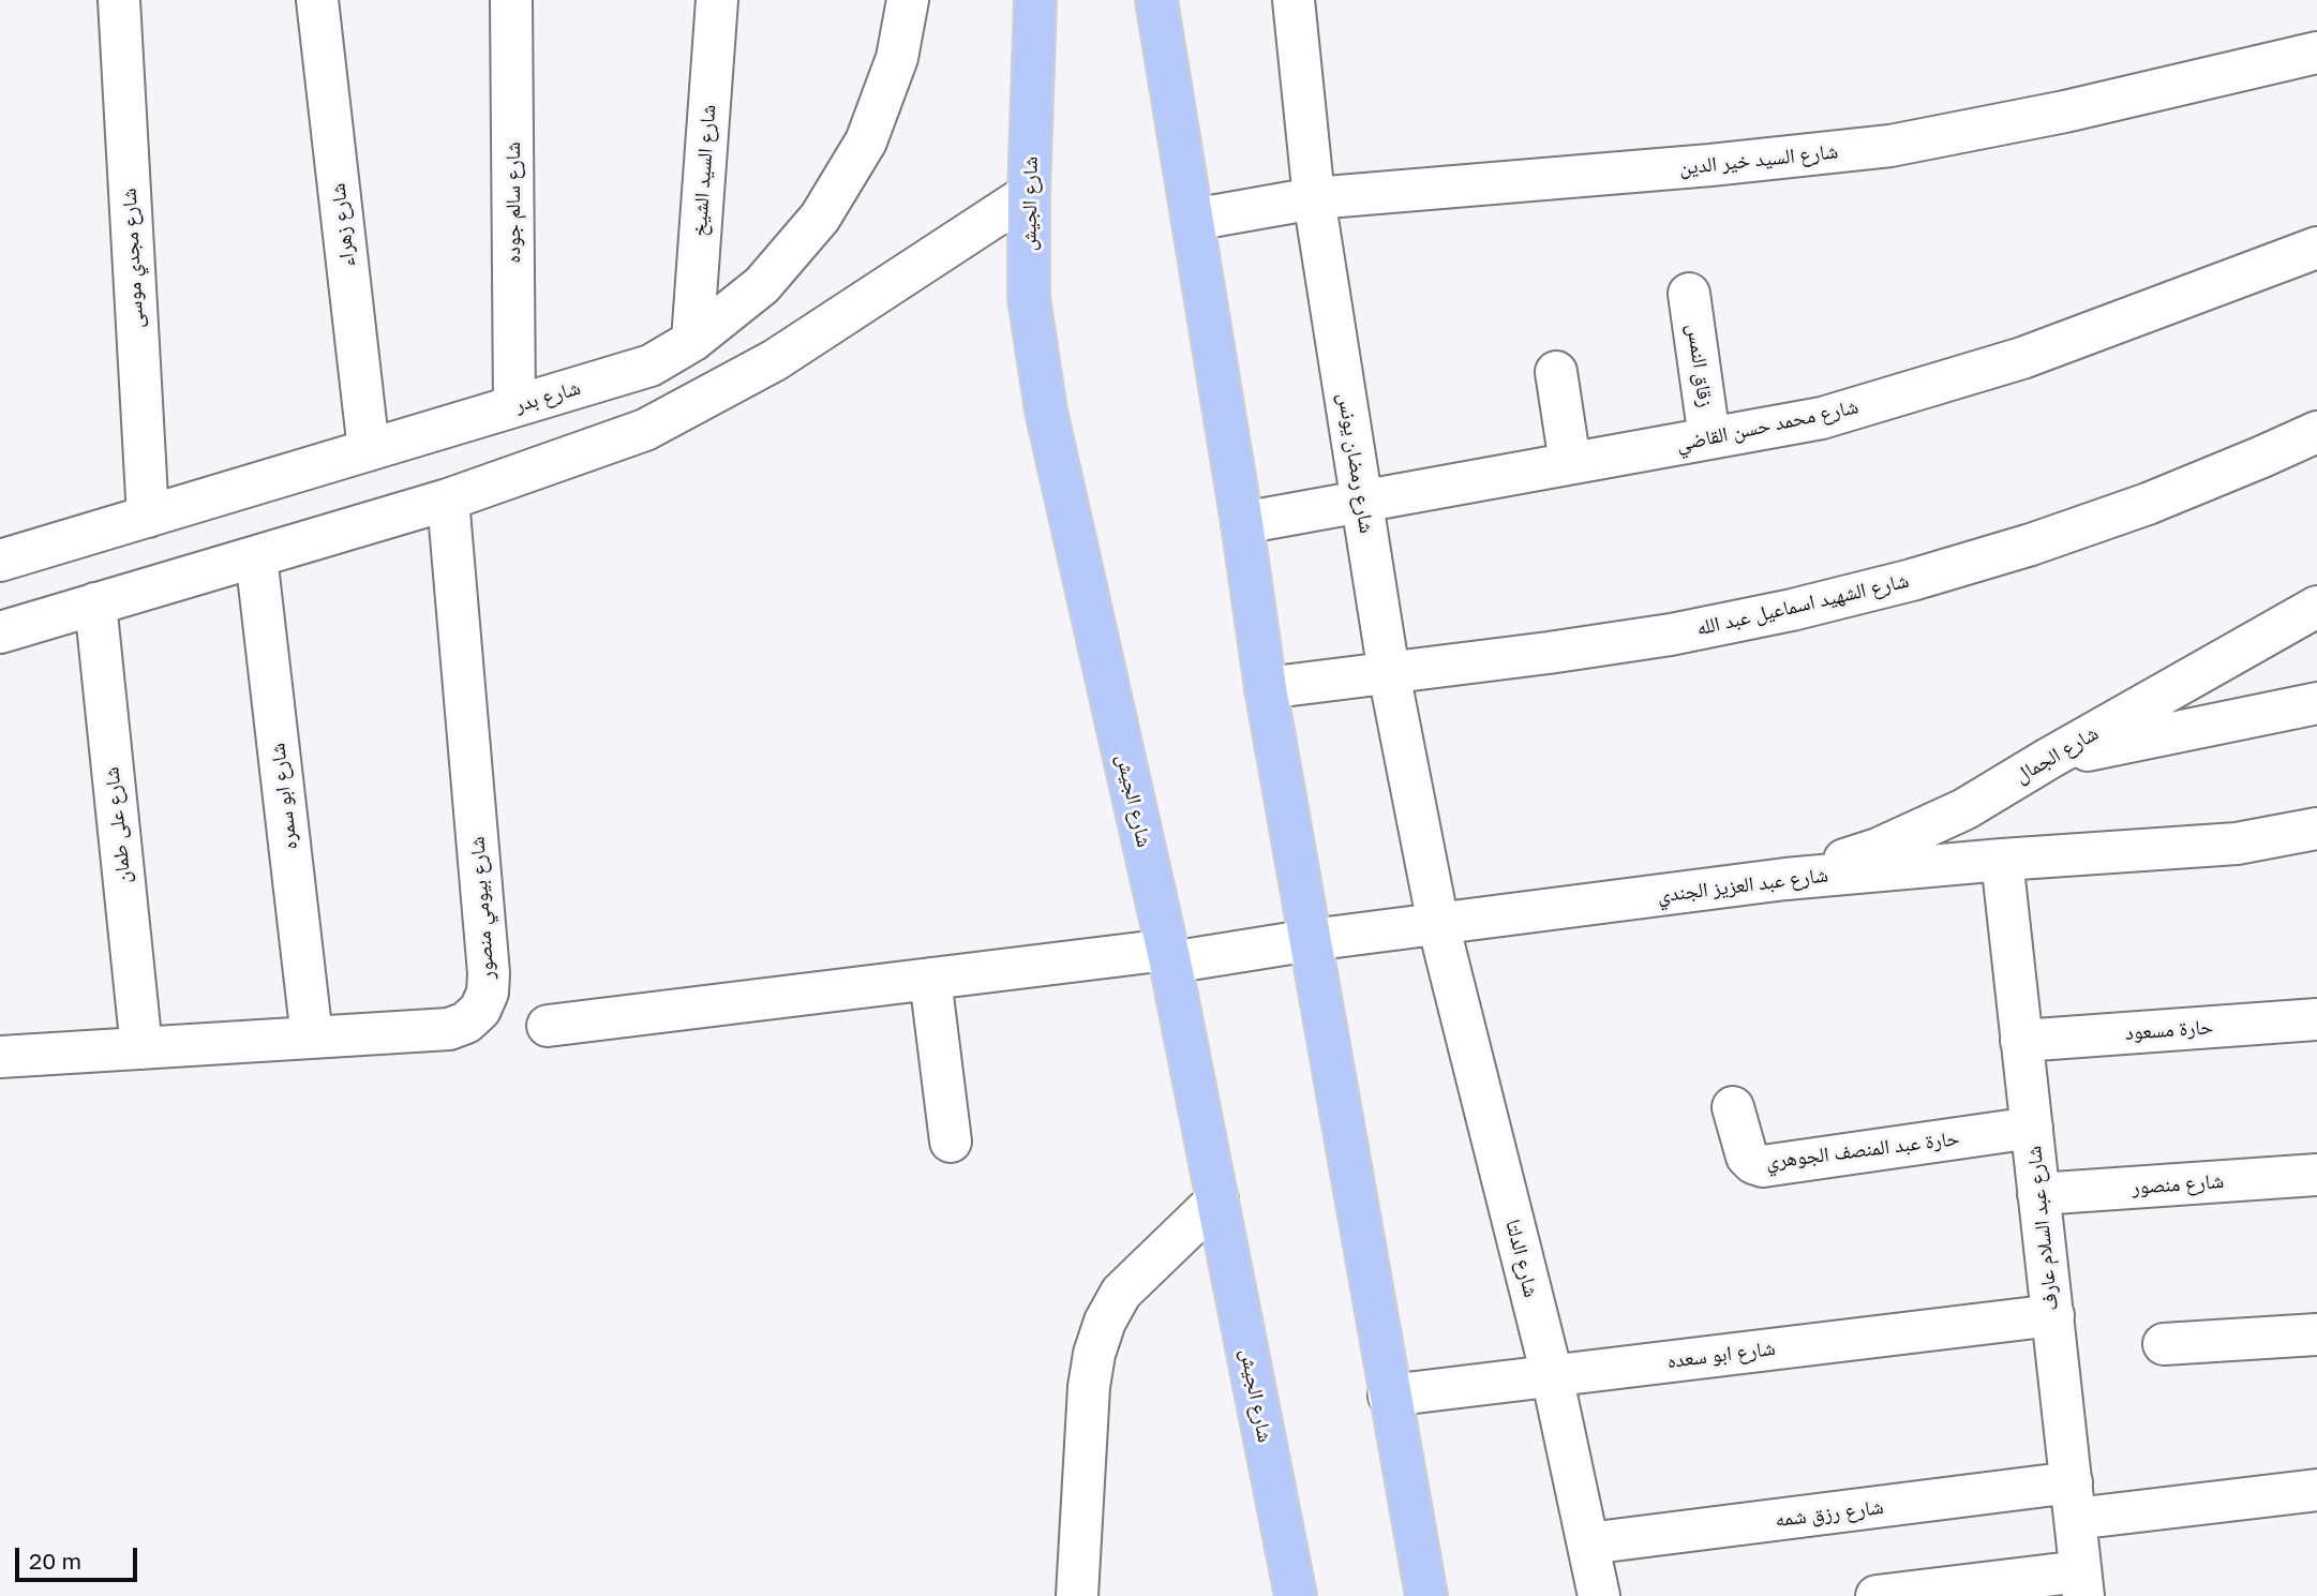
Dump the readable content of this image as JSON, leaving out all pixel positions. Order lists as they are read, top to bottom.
{
  "streets": {
    "main road": ["شارع الجيش"],
    "street": [
      "شارع السيد خير الدين",
      "شارع السيد الشيخ",
      "شارع سالم جوده",
      "شارع زهراء",
      "شارع مجدي موسى",
      "زقاق النمس",
      "شارع بدر",
      "شارع محمد حسن القاضي",
      "شارع رمضان يونس",
      "شارع الشهيد اسماعيل عبد الله",
      "شارع الجمال",
      "شارع ابو سمره",
      "شارع على طمان",
      "شارع عبد العزيز الجندي",
      "شارع بيومي منصور",
      "حارة مسعود",
      "حارة عبد المنصف الجوهري",
      "شارع منصور",
      "شارع عبد السلام عارف",
      "شارع الدلتا",
      "شارع ابو سعده",
      "شارع رزق شمه"
    ]
  },
  "crossings": [
    ["شارع السيد خير الدين", "شارع رمضان يونس"],
    ["شارع السيد الشيخ", "شارع بدر"],
    ["شارع سالم جوده", "شارع بدر"],
    ["شارع الجيش", "شارع عبد العزيز الجندي"],
    ["شارع زهراء", "شارع بدر"],
    ["شارع مجدي موسى", "شارع بدر"],
    ["زقاق النمس", "شارع محمد حسن القاضي"],
    ["شارع محمد حسن القاضي", "شارع رمضان يونس"],
    ["شارع رمضان يونس", "شارع الشهيد اسماعيل عبد الله"],
    ["شارع رمضان يونس", "شارع عبد العزيز الجندي"],
    ["شارع رمضان يونس", "شارع الدلتا"],
    ["شارع الجمال", "شارع عبد العزيز الجندي"],
    ["شارع ابو سمره", "شارع بيومي منصور"],
    ["شارع على طمان", "شارع بيومي منصور"],
    ["شارع عبد العزيز الجندي", "شارع عبد السلام عارف"],
    ["شارع عبد العزيز الجندي", "شارع الدلتا"],
    ["حارة مسعود", "شارع عبد السلام عارف"],
    ["حارة عبد المنصف الجوهري", "شارع عبد السلام عارف"],
    ["شارع منصور", "شارع عبد السلام عارف"],
    ["شارع عبد السلام عارف", "شارع ابو سعده"],
    ["شارع عبد السلام عارف", "شارع رزق شمه"],
    ["شارع الدلتا", "شارع ابو سعده"],
    ["شارع الدلتا", "شارع رزق شمه"]
  ],
  "scale_bar": "20 m"
}
